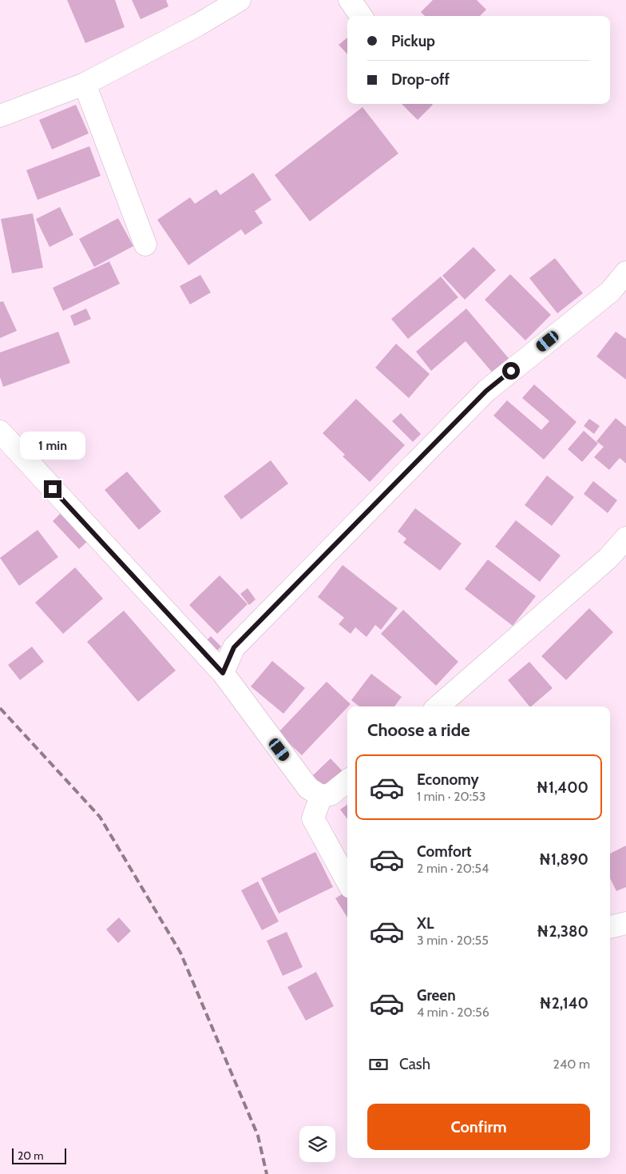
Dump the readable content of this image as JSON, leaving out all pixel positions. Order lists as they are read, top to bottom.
{
  "scale_bar": "20 m",
  "page": {
    "banner": ["Pickup", "Drop-off"],
    "bubble": "1 min",
    "heading": "Choose a ride",
    "list": [
      {
        "name": "Economy",
        "note": "1 min · 20:53",
        "value": "₦1,400"
      },
      {
        "name": "Comfort",
        "note": "2 min · 20:54",
        "value": "₦1,890"
      },
      {
        "name": "XL",
        "note": "3 min · 20:55",
        "value": "₦2,380"
      },
      {
        "name": "Green",
        "note": "4 min · 20:56",
        "value": "₦2,140"
      }
    ],
    "pay": ["Cash", "240 m"],
    "buttons": "Confirm",
    "scale": "20 m"
  }
}
